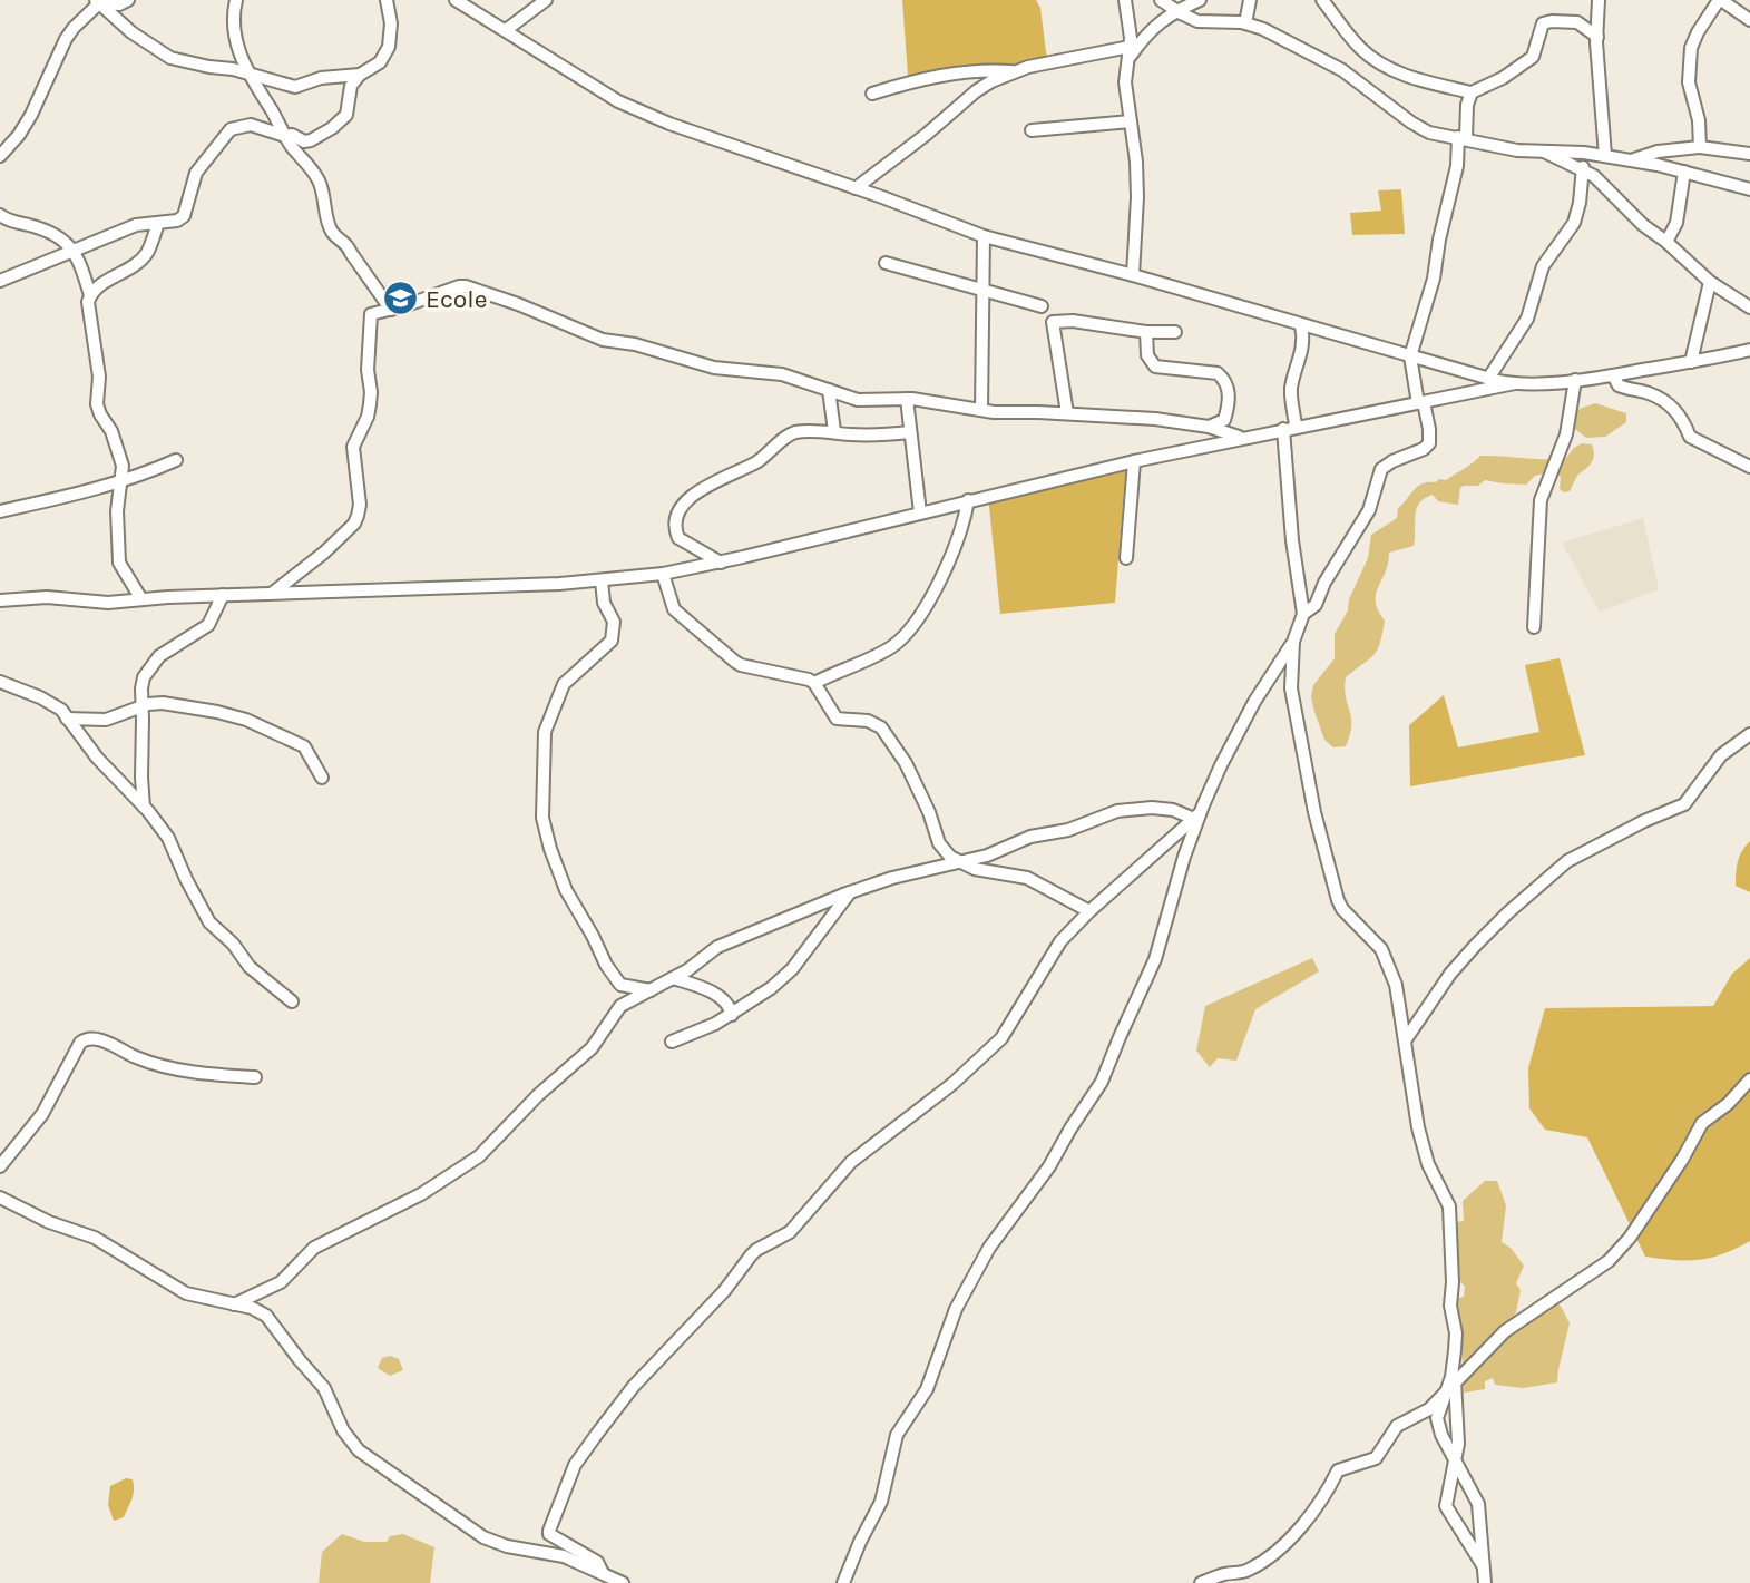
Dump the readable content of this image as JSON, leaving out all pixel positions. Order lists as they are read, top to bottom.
{
  "places": {
    "school or university": ["Ecole"]
  }
}
